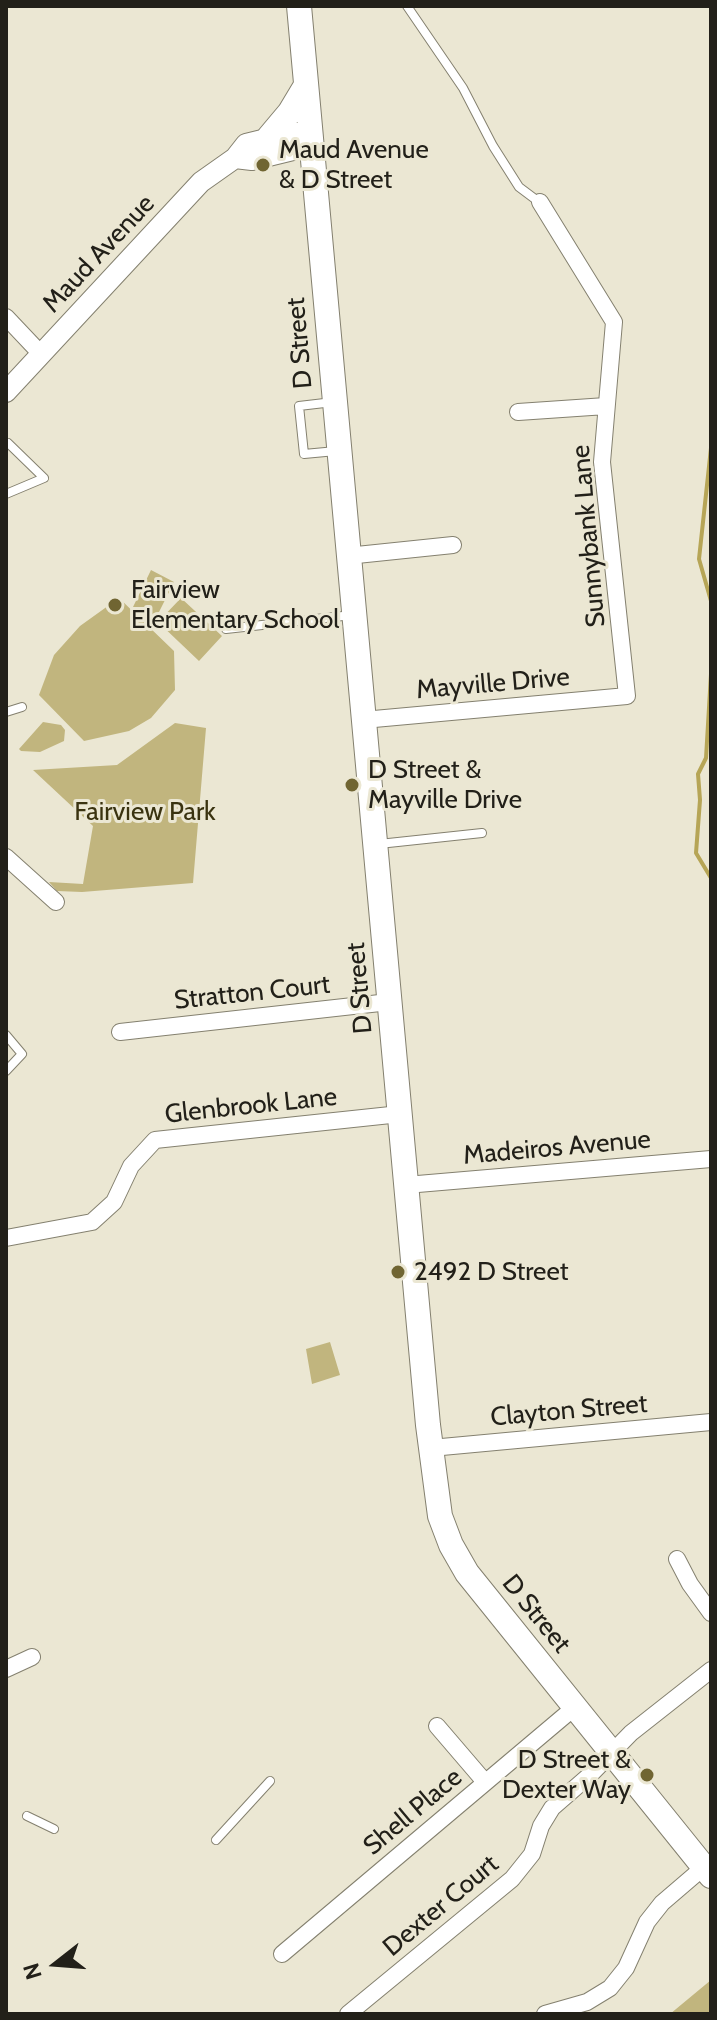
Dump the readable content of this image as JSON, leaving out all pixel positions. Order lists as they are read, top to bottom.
{
  "streets": {
    "main road": ["D Street"],
    "street": [
      "Maud Avenue",
      "Sunnybank Lane",
      "Mayville Drive",
      "Stratton Court",
      "Glenbrook Lane",
      "Madeiros Avenue",
      "Clayton Street",
      "Shell Place",
      "Dexter Court"
    ]
  },
  "crossings": [
    ["Maud Avenue", "D Street"],
    ["D Street", "Mayville Drive"],
    ["D Street", "Stratton Court"],
    ["D Street", "Glenbrook Lane"],
    ["D Street", "Madeiros Avenue"],
    ["D Street", "Clayton Street"],
    ["D Street", "Shell Place"],
    ["D Street", "Dexter Court"],
    ["Sunnybank Lane", "Mayville Drive"]
  ],
  "parks": ["Fairview Park"],
  "places": [
    "Maud Avenue & D Street",
    "Fairview Elementary School",
    "D Street & Mayville Drive",
    "2492 D Street",
    "D Street & Dexter Way"
  ],
  "north": "left"
}
